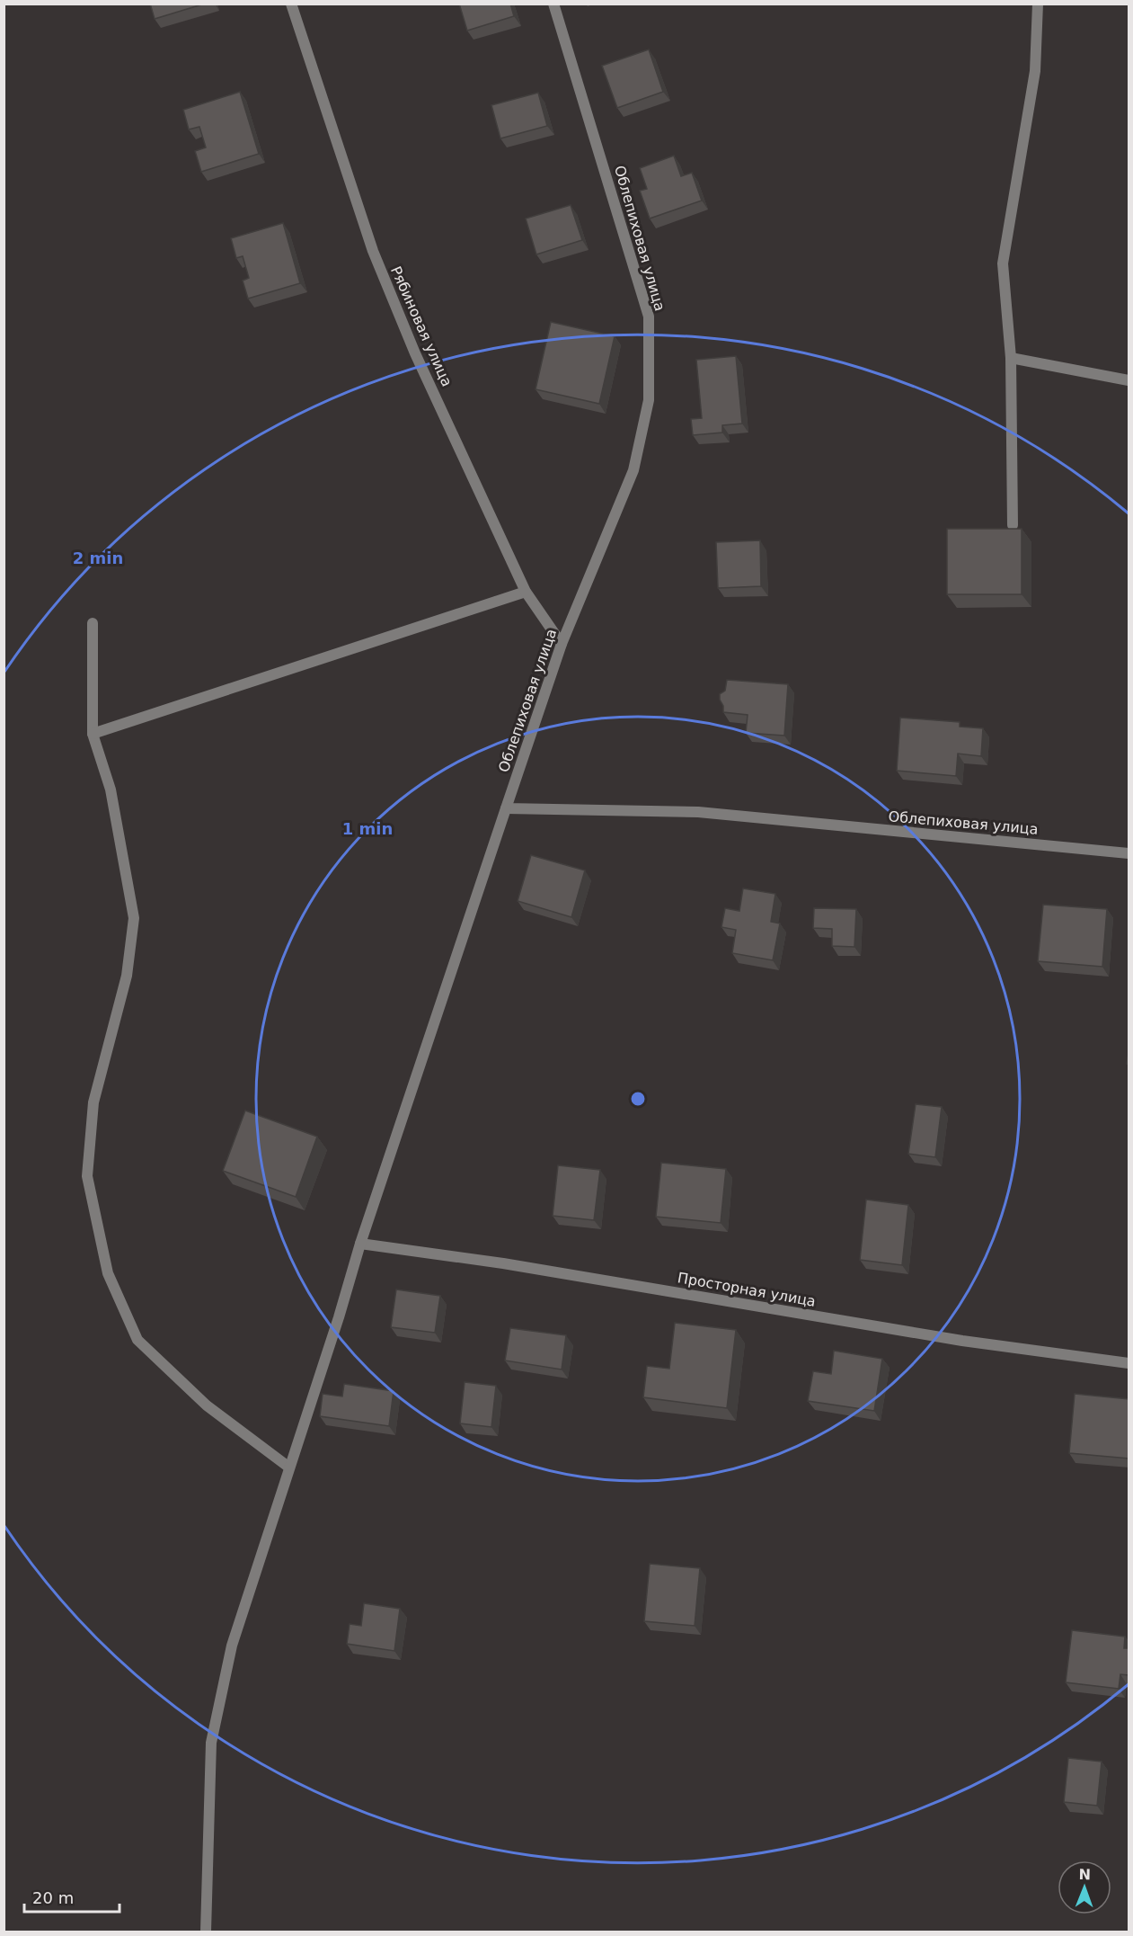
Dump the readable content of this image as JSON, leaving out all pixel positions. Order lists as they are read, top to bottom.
{
  "streets": {
    "street": ["Облепиховая улица", "Рябиновая улица", "Просторная улица"]
  },
  "crossings": [
    ["Облепиховая улица", "Рябиновая улица"]
  ],
  "scale_bar": "20 m",
  "north": "top",
  "rings": ["2 min", "1 min"]
}
